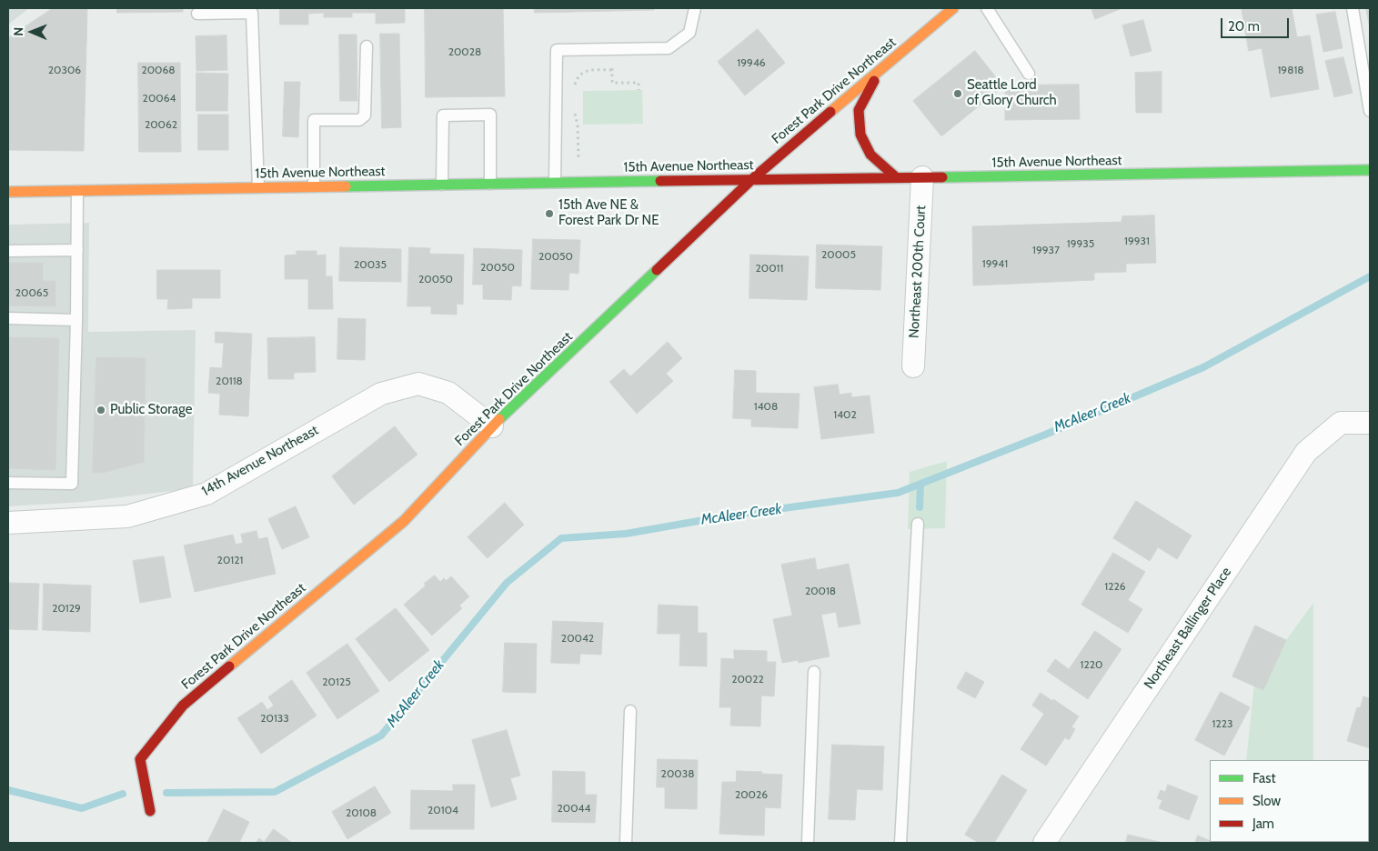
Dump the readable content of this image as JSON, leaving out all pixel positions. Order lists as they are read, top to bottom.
{
  "streets": {
    "main road": ["Forest Park Drive Northeast", "15th Avenue Northeast"],
    "street": ["Northeast 200th Court", "14th Avenue Northeast", "Northeast Ballinger Place"]
  },
  "crossings": [
    ["Forest Park Drive Northeast", "15th Avenue Northeast"],
    ["Forest Park Drive Northeast", "14th Avenue Northeast"],
    ["15th Avenue Northeast", "Northeast 200th Court"]
  ],
  "water": ["McAleer Creek"],
  "places": ["Seattle Lord of Glory Church", "15th Ave NE & Forest Park Dr NE", "Public Storage"],
  "house_numbers": [
    "20028",
    "19946",
    "20306",
    "20068",
    "19818",
    "20064",
    "20062",
    "19931",
    "19935",
    "19937",
    "20005",
    "20050",
    "19941",
    "20035",
    "20050",
    "20011",
    "20050",
    "20065",
    "20118",
    "1408",
    "1402",
    "20121",
    "1226",
    "20018",
    "20129",
    "20042",
    "1220",
    "20022",
    "20125",
    "20133",
    "1223",
    "20038",
    "20026",
    "20044",
    "20104",
    "20108"
  ],
  "legend": ["Fast", "Slow", "Jam"],
  "scale_bar": "20 m",
  "north": "left"
}
